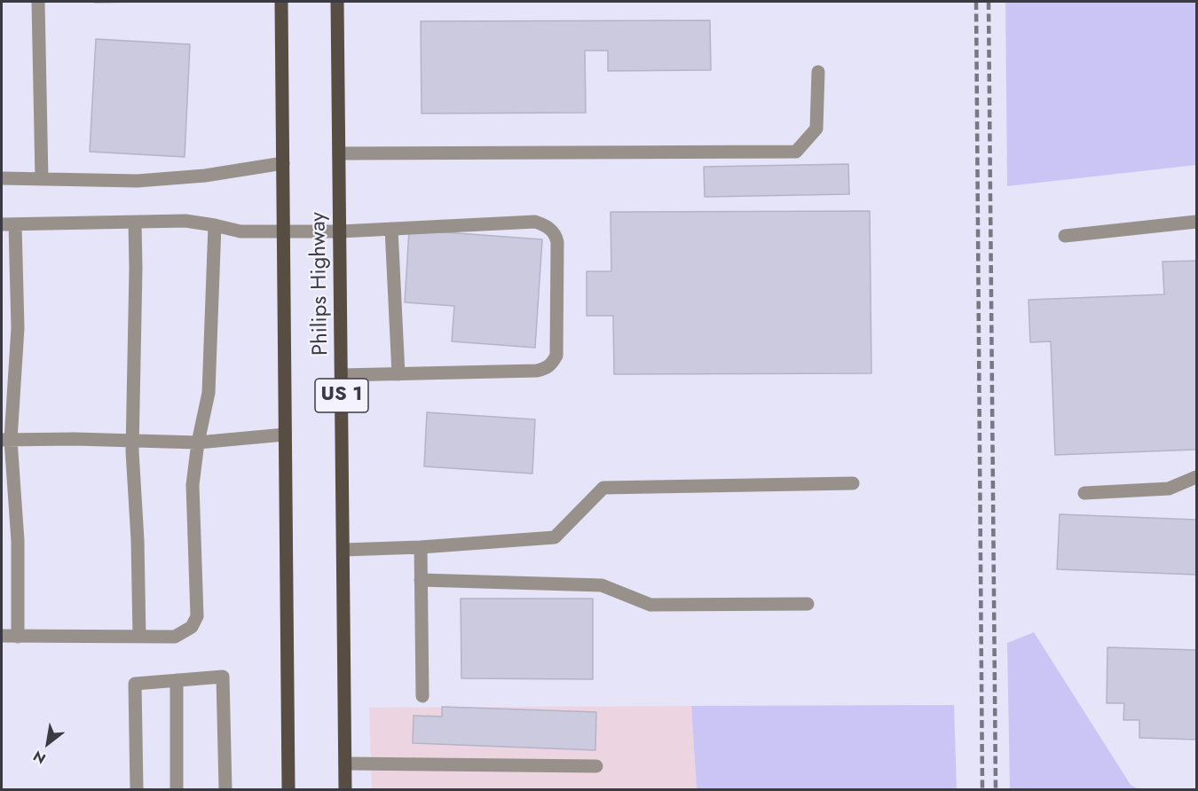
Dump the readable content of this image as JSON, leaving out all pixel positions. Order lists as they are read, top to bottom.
{
  "streets": {
    "main road": ["Philips Highway", "US 1"]
  },
  "north": "bottom left"
}
